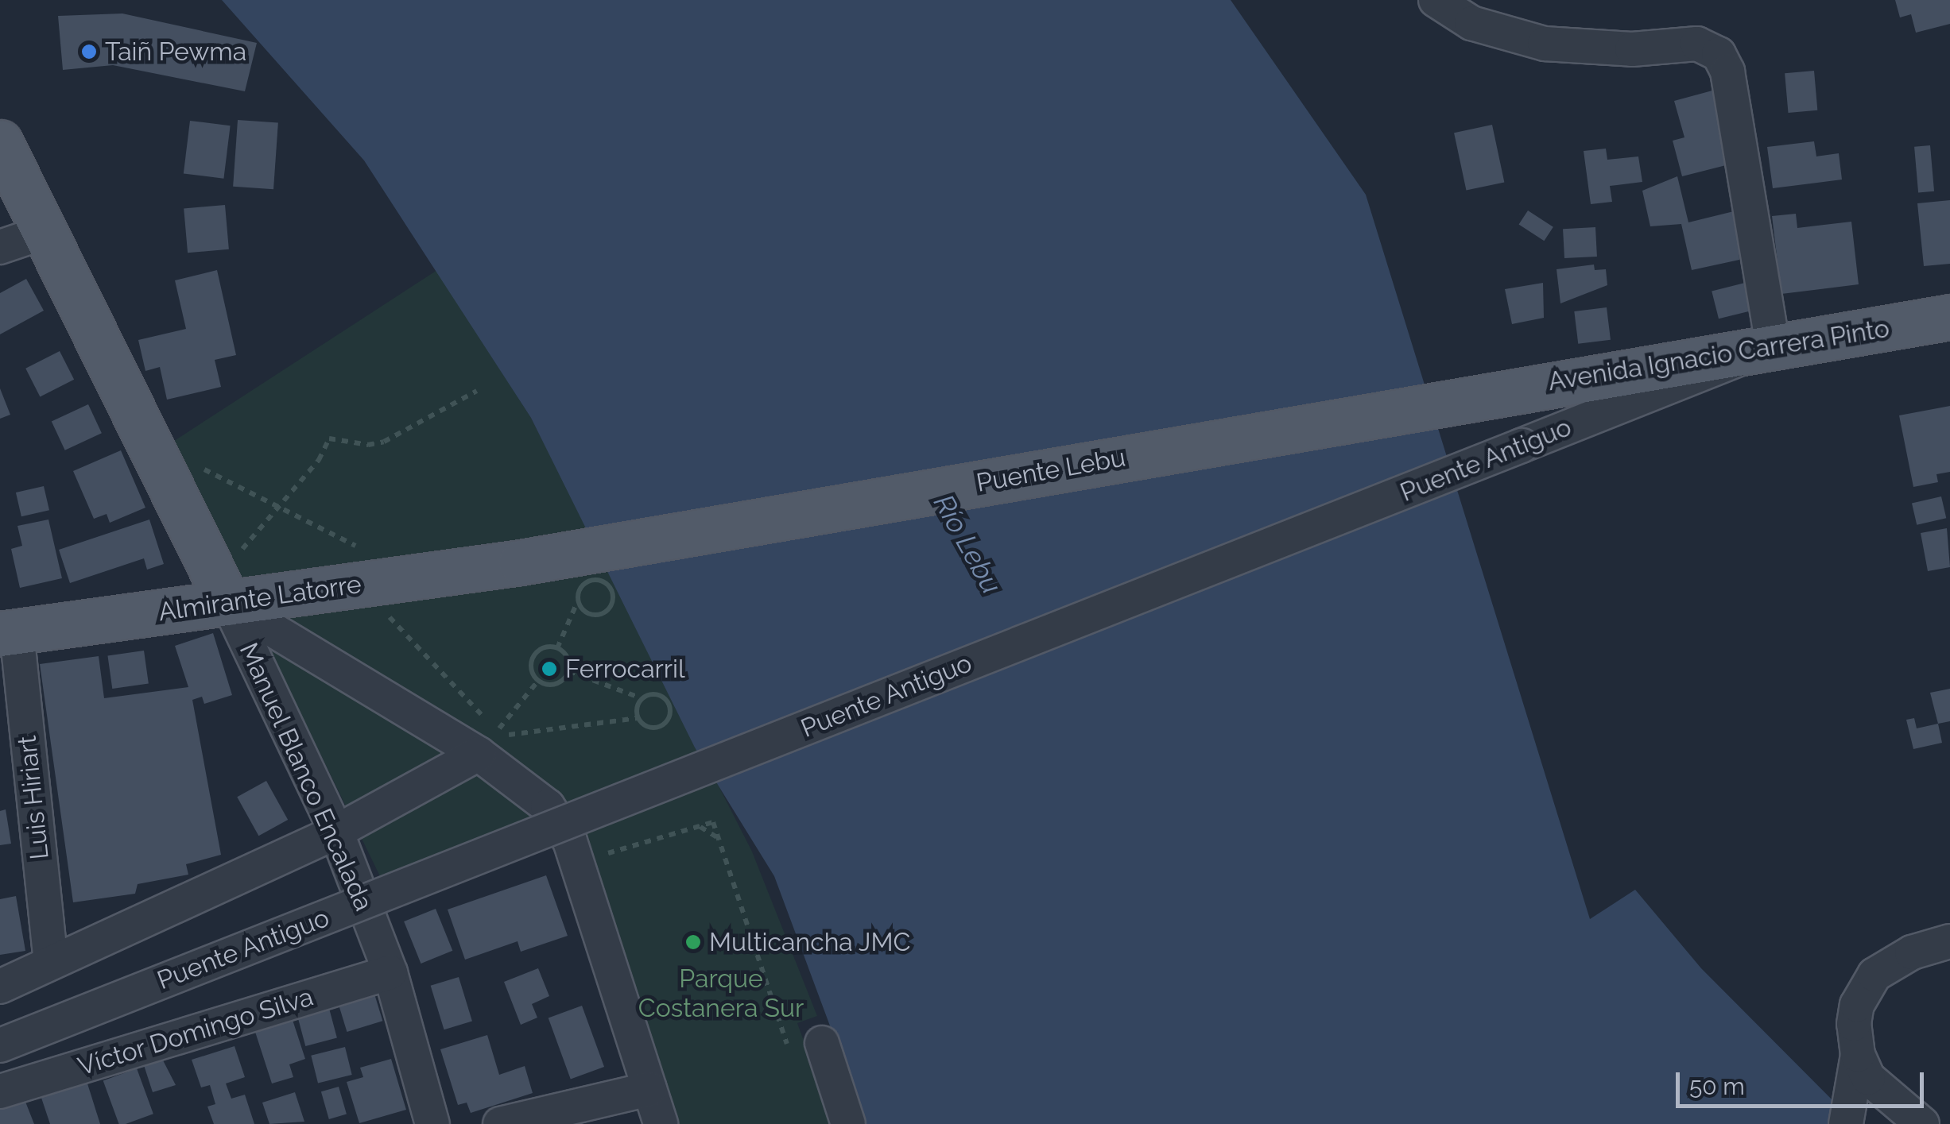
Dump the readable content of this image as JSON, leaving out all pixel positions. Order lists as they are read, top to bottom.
{
  "streets": {
    "main road": [
      "Avenida Ignacio Carrera Pinto",
      "Puente Lebu",
      "Almirante Latorre",
      "Manuel Blanco Encalada"
    ],
    "street": ["Puente Antiguo", "Luis Hiriart", "Víctor Domingo Silva"]
  },
  "crossings": [
    ["Avenida Ignacio Carrera Pinto", "Puente Antiguo"],
    ["Avenida Ignacio Carrera Pinto", "Puente Lebu"],
    ["Puente Lebu", "Almirante Latorre"],
    ["Almirante Latorre", "Manuel Blanco Encalada"],
    ["Almirante Latorre", "Luis Hiriart"],
    ["Manuel Blanco Encalada", "Víctor Domingo Silva"]
  ],
  "water": ["Río Lebu"],
  "parks": ["Parque Costanera Sur"],
  "places": ["Taiñ Pewma", "Ferrocarril", "Multicancha JMC"],
  "scale_bar": "50 m"
}
